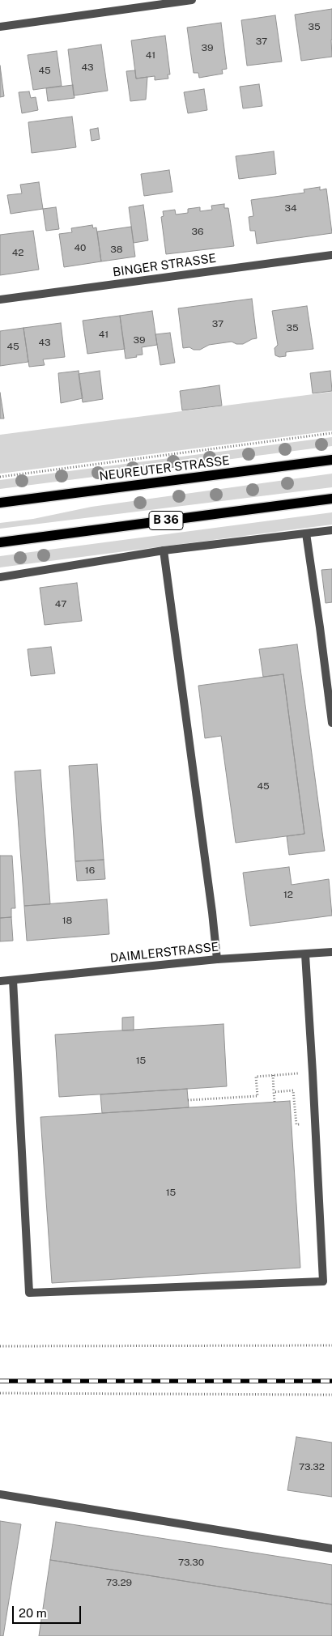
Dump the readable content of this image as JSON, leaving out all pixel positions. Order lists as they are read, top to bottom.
{
  "streets": {
    "main road": ["NEUREUTER STRASSE", "B 36"],
    "street": ["BINGER STRASSE", "DAIMLERSTRASSE"]
  },
  "house_numbers": [
    "35",
    "37",
    "39",
    "41",
    "43",
    "45",
    "34",
    "36",
    "40",
    "38",
    "42",
    "37",
    "35",
    "41",
    "39",
    "43",
    "45",
    "47",
    "45",
    "16",
    "12",
    "18",
    "15",
    "15",
    "73.32",
    "73.30",
    "73.29"
  ],
  "scale_bar": "20 m"
}
